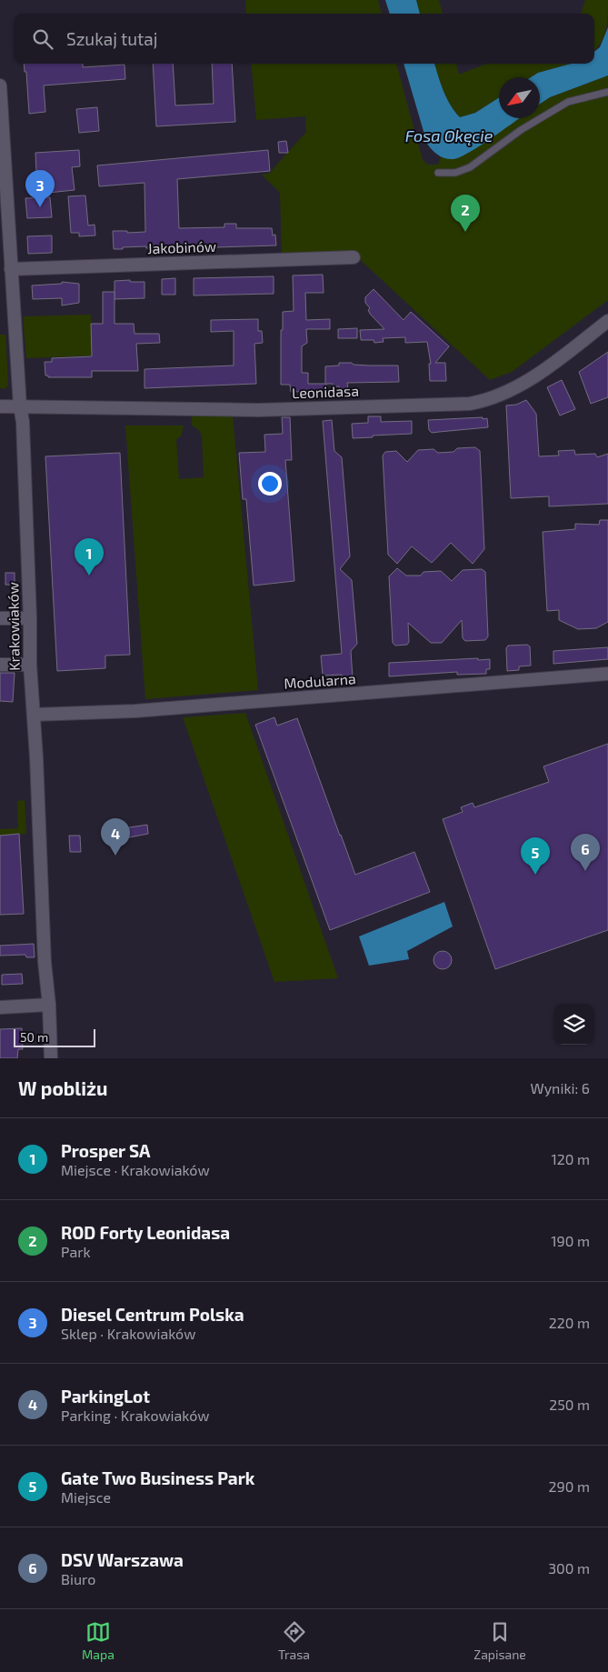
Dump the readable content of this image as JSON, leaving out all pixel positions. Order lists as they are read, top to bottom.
{
  "streets": {
    "street": [
      "Jakobinów",
      "Leonidasa",
      "Krakowiaków",
      "Modularna"
    ]
  },
  "crossings": [
    ["Jakobinów", "Krakowiaków"],
    ["Leonidasa", "Krakowiaków"],
    ["Krakowiaków", "Modularna"]
  ],
  "water": ["Fosa Okęcie"],
  "scale_bar": "50 m",
  "north": "bottom left",
  "page": {
    "search": "Szukaj tutaj",
    "pins": [
      "3",
      "2",
      "1",
      "4",
      "6",
      "5"
    ],
    "scale": "50 m",
    "heading": ["W pobliżu", "Wyniki: 6"],
    "list": [
      {
        "mark": "1",
        "name": "Prosper SA",
        "note": "Miejsce · Krakowiaków",
        "value": "120 m"
      },
      {
        "mark": "2",
        "name": "ROD Forty Leonidasa",
        "note": "Park",
        "value": "190 m"
      },
      {
        "mark": "3",
        "name": "Diesel Centrum Polska",
        "note": "Sklep · Krakowiaków",
        "value": "220 m"
      },
      {
        "mark": "4",
        "name": "ParkingLot",
        "note": "Parking · Krakowiaków",
        "value": "250 m"
      },
      {
        "mark": "5",
        "name": "Gate Two Business Park",
        "note": "Miejsce",
        "value": "290 m"
      },
      {
        "mark": "6",
        "name": "DSV Warszawa",
        "note": "Biuro",
        "value": "300 m"
      }
    ],
    "nav": ["Mapa", "Trasa", "Zapisane"]
  }
}
